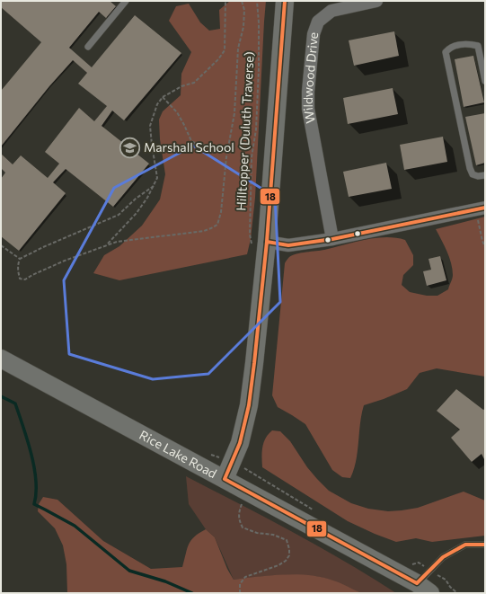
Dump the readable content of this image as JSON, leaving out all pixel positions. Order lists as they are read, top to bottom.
{
  "streets": {
    "main road": ["Rice Lake Road"],
    "street": ["Wildwood Drive"],
    "path": ["Hilltopper (Duluth Traverse)"]
  },
  "places": {
    "school or university": ["Marshall School"]
  },
  "lines": ["transit line 18"]
}
